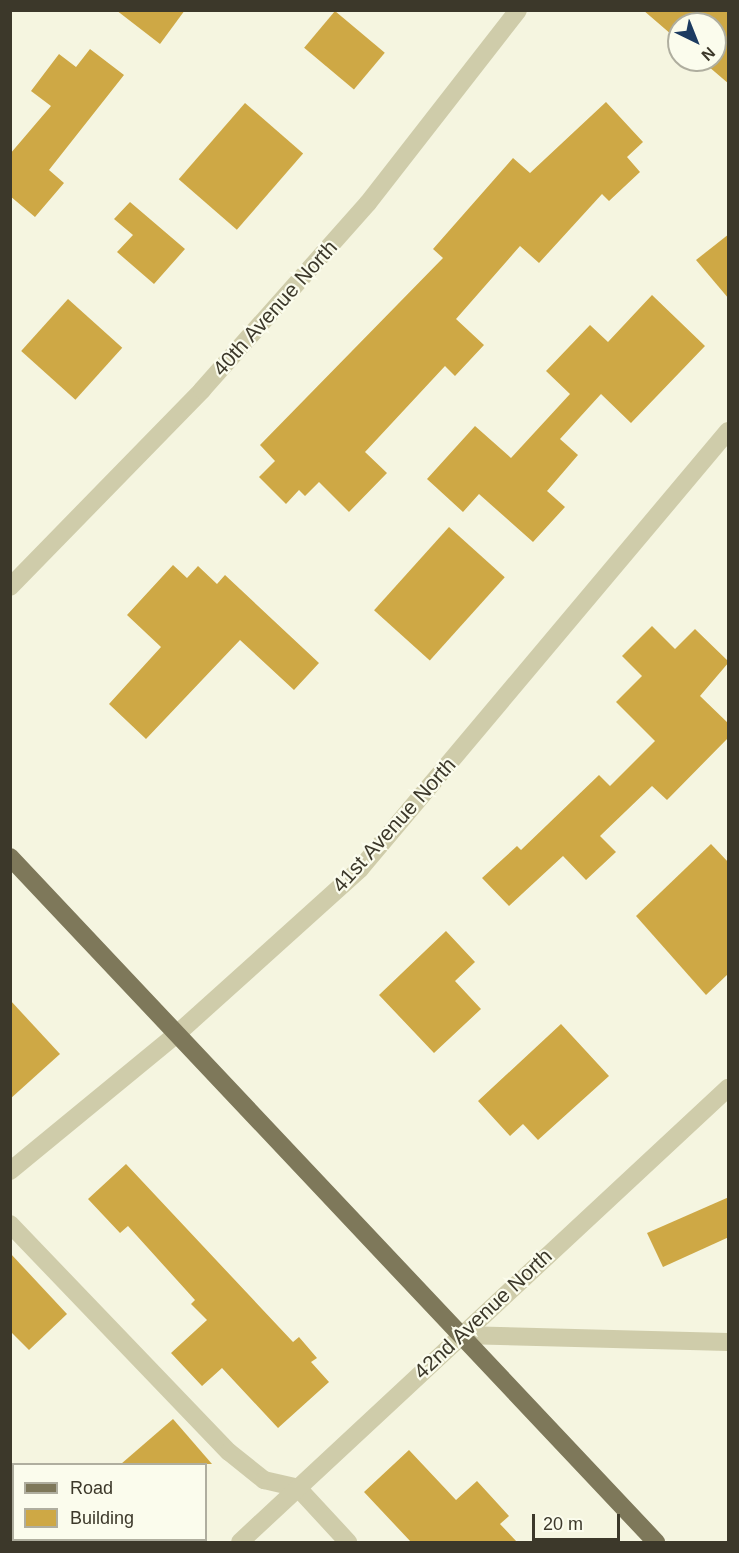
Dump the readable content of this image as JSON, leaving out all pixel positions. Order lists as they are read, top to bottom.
{
  "streets": {
    "street": ["40th Avenue North", "41st Avenue North", "42nd Avenue North"]
  },
  "legend": ["Road", "Building"],
  "scale_bar": "20 m",
  "north": "bottom right"
}
